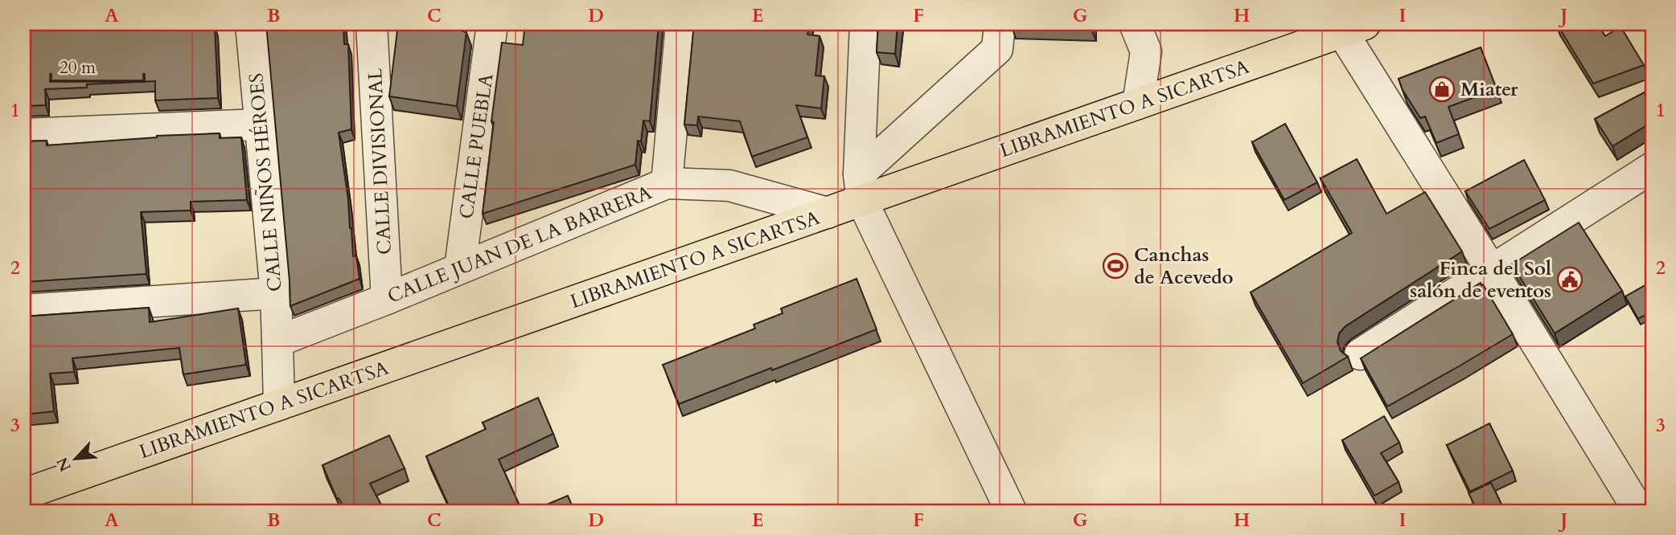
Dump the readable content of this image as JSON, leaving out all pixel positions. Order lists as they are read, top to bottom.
{
  "streets": {
    "main road": ["LIBRAMIENTO A SICARTSA"],
    "street": [
      "CALLE PUEBLA",
      "CALLE DIVISIONAL",
      "CALLE NIÑOS HÉROES",
      "CALLE JUAN DE LA BARRERA"
    ]
  },
  "crossings": [
    ["LIBRAMIENTO A SICARTSA", "CALLE JUAN DE LA BARRERA"],
    ["CALLE PUEBLA", "CALLE JUAN DE LA BARRERA"],
    ["CALLE DIVISIONAL", "CALLE JUAN DE LA BARRERA"],
    ["CALLE NIÑOS HÉROES", "CALLE JUAN DE LA BARRERA"]
  ],
  "places": {
    "shop": ["Miater"],
    "sports": ["Canchas de Acevedo"],
    "public building": ["Finca del Sol salón de eventos"]
  },
  "scale_bar": "20 m",
  "north": "bottom left",
  "grid": {
    "columns": [
      "A",
      "B",
      "C",
      "D",
      "E",
      "F",
      "G",
      "H",
      "I",
      "J"
    ],
    "rows": ["1", "2", "3"]
  }
}
